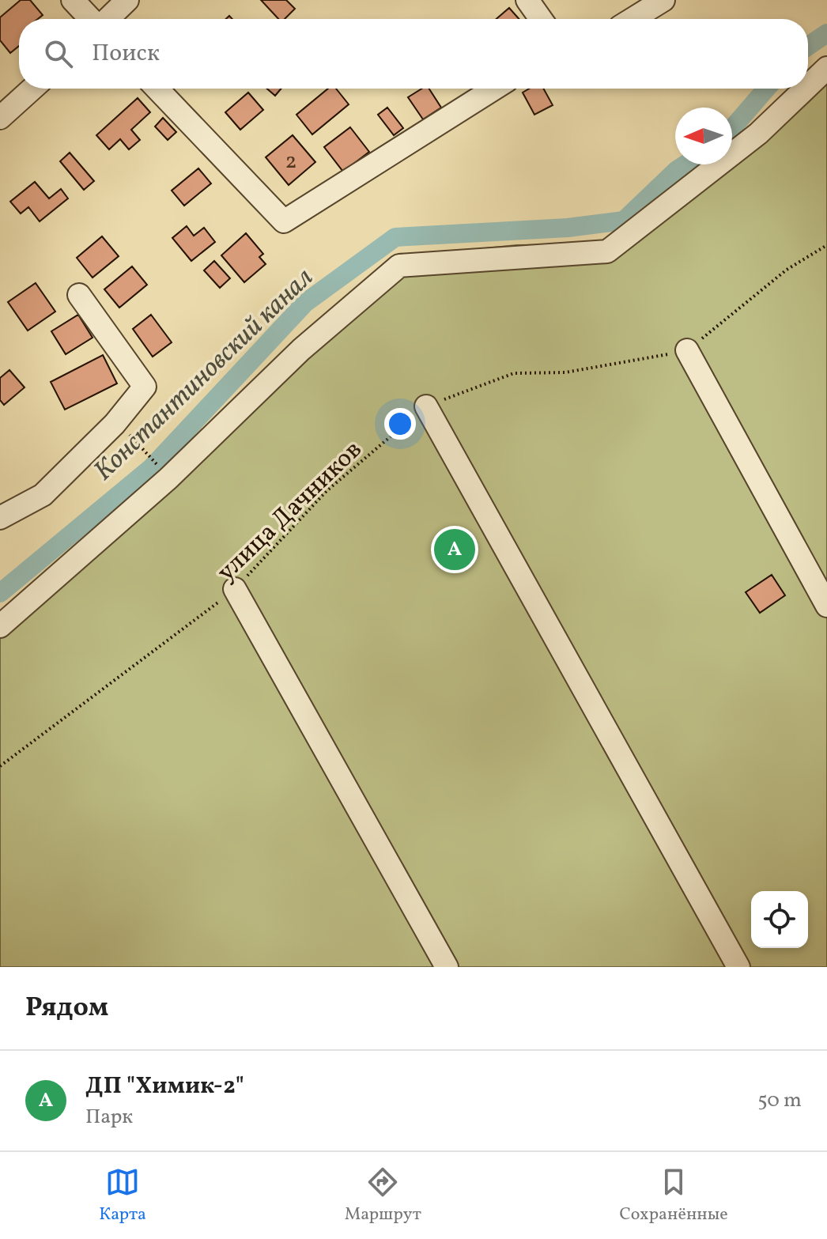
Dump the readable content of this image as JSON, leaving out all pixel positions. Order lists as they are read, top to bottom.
{
  "streets": {
    "path": ["улица Дачников"]
  },
  "water": ["Константиновский канал"],
  "house_numbers": ["2"],
  "north": "left",
  "page": {
    "search": "Поиск",
    "pins": "A",
    "heading": "Рядом",
    "list": [
      {
        "mark": "A",
        "name": "ДП \"Химик-2\"",
        "note": "Парк",
        "value": "50 m"
      }
    ],
    "nav": ["Карта", "Маршрут", "Сохранённые"]
  }
}
